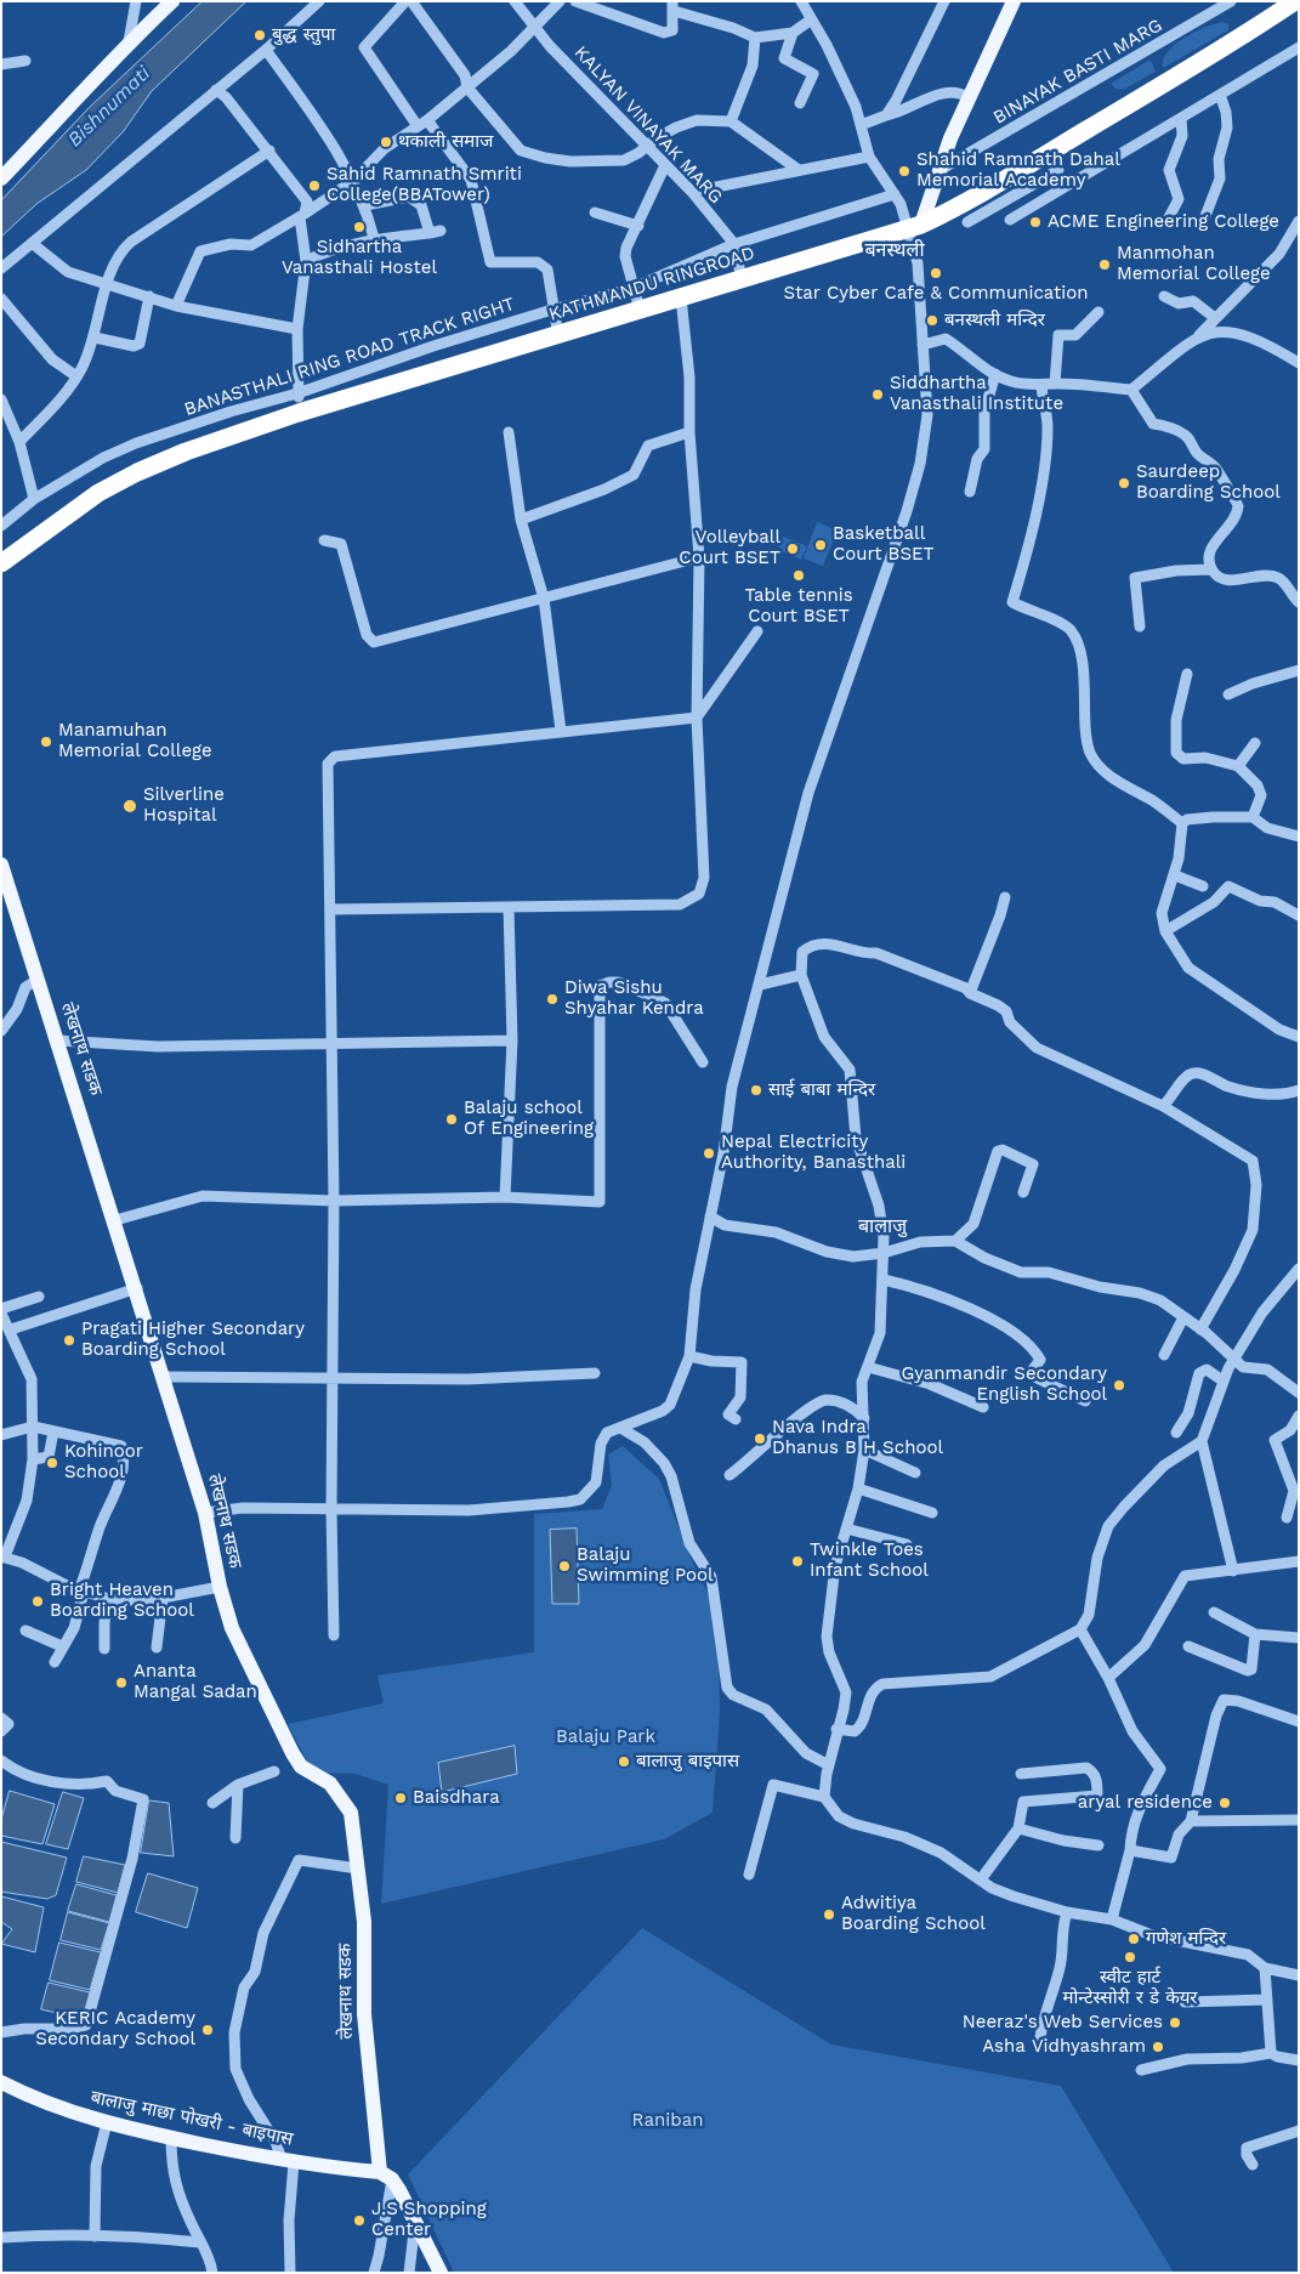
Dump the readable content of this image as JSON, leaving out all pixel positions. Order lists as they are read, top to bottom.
{
  "streets": {
    "highway": ["KATHMANDU RINGROAD"],
    "main road": ["लेखनाथ सडक", "बालाजु माछा पोखरी - बाइपास"],
    "street": ["BINAYAK BASTI MARG", "KALYAN VINAYAK MARG", "BANASTHALI RING ROAD TRACK RIGHT"]
  },
  "crossings": [
    ["KALYAN VINAYAK MARG", "KATHMANDU RINGROAD"],
    ["KALYAN VINAYAK MARG", "BANASTHALI RING ROAD TRACK RIGHT"],
    ["लेखनाथ सडक", "बालाजु माछा पोखरी - बाइपास"]
  ],
  "districts": ["बनस्थली", "बालाजु"],
  "water": ["Bishnumati"],
  "parks": ["Balaju Park", "Raniban"],
  "places": [
    "बुद्ध स्तुपा",
    "थकाली समाज",
    "Shahid Ramnath Dahal Memorial Academy",
    "Sahid Ramnath Smriti College(BBATower)",
    "ACME Engineering College",
    "Sidhartha Vanasthali Hostel",
    "Manmohan Memorial College",
    "Star Cyber Cafe & Communication",
    "बनस्थली मन्दिर",
    "Siddhartha Vanasthali Institute",
    "Saurdeep Boarding School",
    "Basketball Court BSET",
    "Volleyball Court BSET",
    "Table tennis Court BSET",
    "Manamuhan Memorial College",
    "Silverline Hospital",
    "Diwa Sishu Shyahar Kendra",
    "साई बाबा मन्दिर",
    "Balaju school Of Engineering",
    "Nepal Electricity Authority, Banasthali",
    "Pragati Higher Secondary Boarding School",
    "Gyanmandir Secondary English School",
    "Nava Indra Dhanus B H School",
    "Kohinoor School",
    "Twinkle Toes Infant School",
    "Balaju Swimming Pool",
    "Bright Heaven Boarding School",
    "Ananta Mangal Sadan",
    "बालाजु बाइपास",
    "Baisdhara",
    "aryal residence",
    "Adwitiya Boarding School",
    "गणेश मन्दिर",
    "स्वीट हार्ट मोन्टेस्सोरी र डे केयर",
    "Neeraz's Web Services",
    "KERIC Academy Secondary School",
    "Asha Vidhyashram",
    "J.S Shopping Center"
  ]
}
